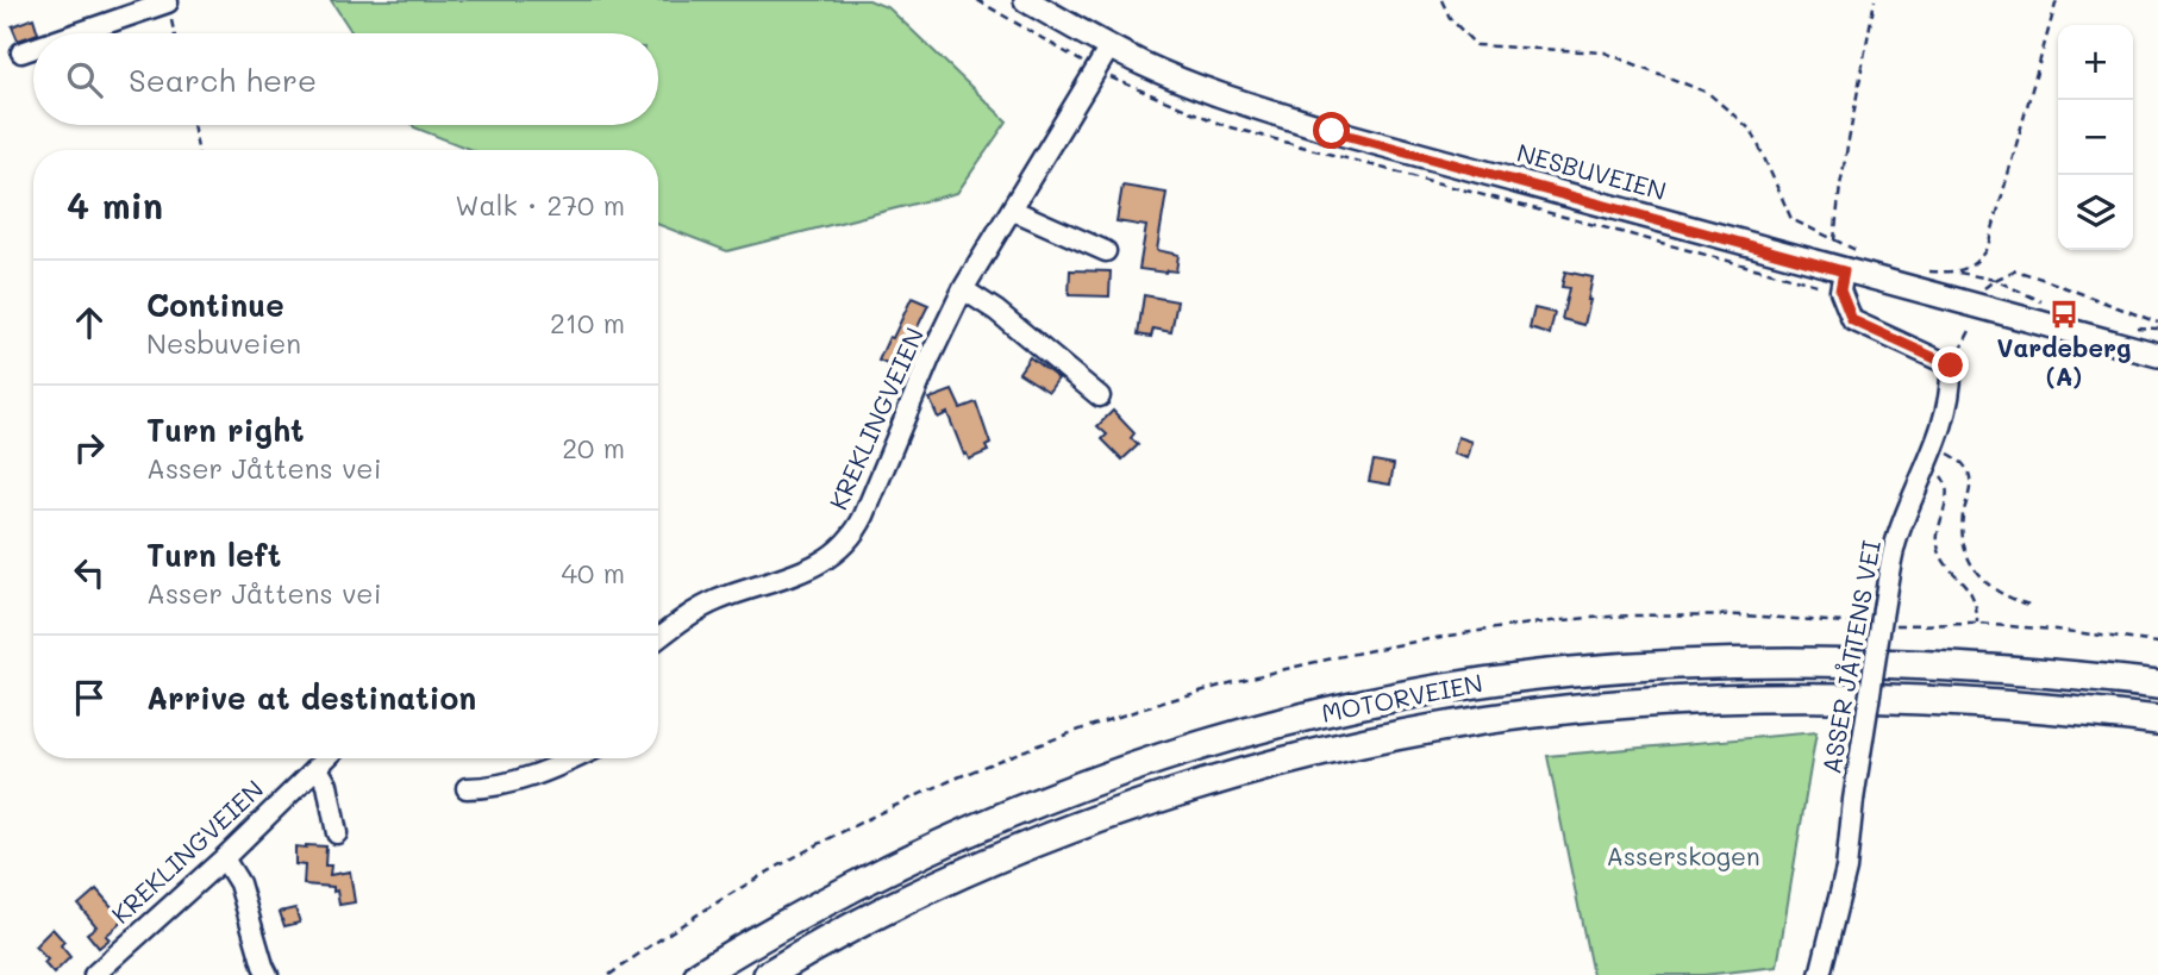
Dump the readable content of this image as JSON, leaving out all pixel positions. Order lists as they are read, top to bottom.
{
  "streets": {
    "highway": ["MOTORVEIEN"],
    "main road": ["NESBUVEIEN"],
    "street": ["KREKLINGVEIEN", "ASSER JÅTTENS VEI"]
  },
  "crossings": [
    ["NESBUVEIEN", "KREKLINGVEIEN"]
  ],
  "parks": ["Asserskogen"],
  "places": {
    "bus stop": ["Vardeberg (A)"]
  },
  "page": {
    "map_buttons": ["+", "−"],
    "search": "Search here",
    "heading": ["4 min", "Walk · 270 m"],
    "list": [
      ["Continue", "Nesbuveien", "210 m"],
      ["Turn right", "Asser Jåttens vei", "20 m"],
      ["Turn left", "Asser Jåttens vei", "40 m"],
      "Arrive at destination"
    ]
  }
}
